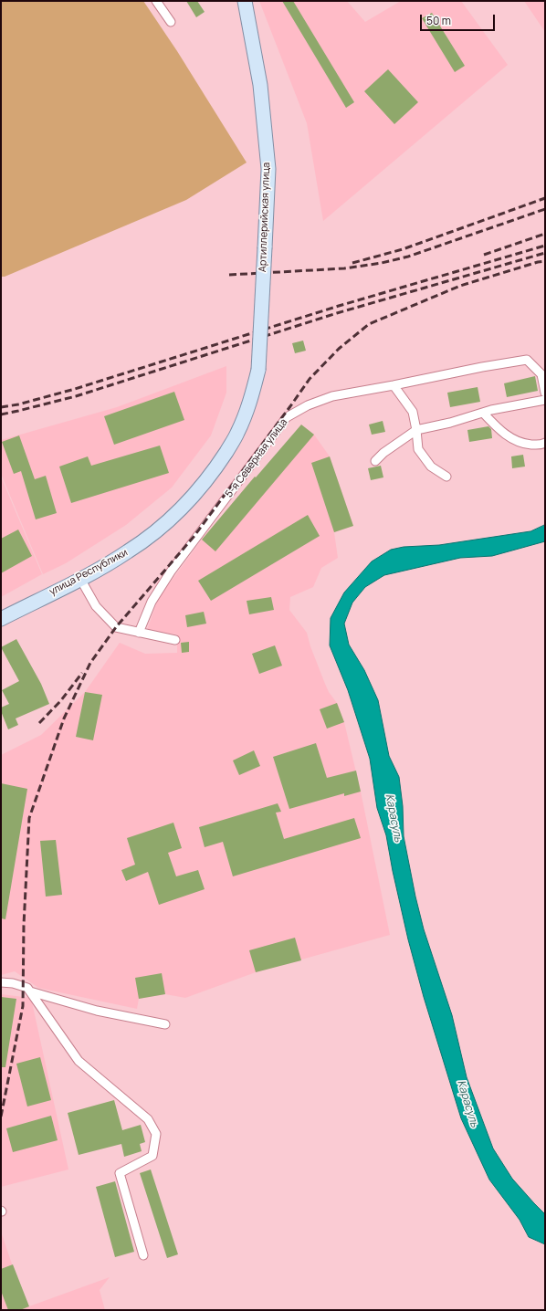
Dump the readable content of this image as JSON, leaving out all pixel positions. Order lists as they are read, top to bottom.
{
  "streets": {
    "main road": ["Артиллерийская улица", "улица Республики"],
    "street": ["5-я Северная улица"]
  },
  "crossings": [
    ["Артиллерийская улица", "улица Республики"]
  ],
  "water": ["Карасуль"],
  "scale_bar": "50 m"
}
